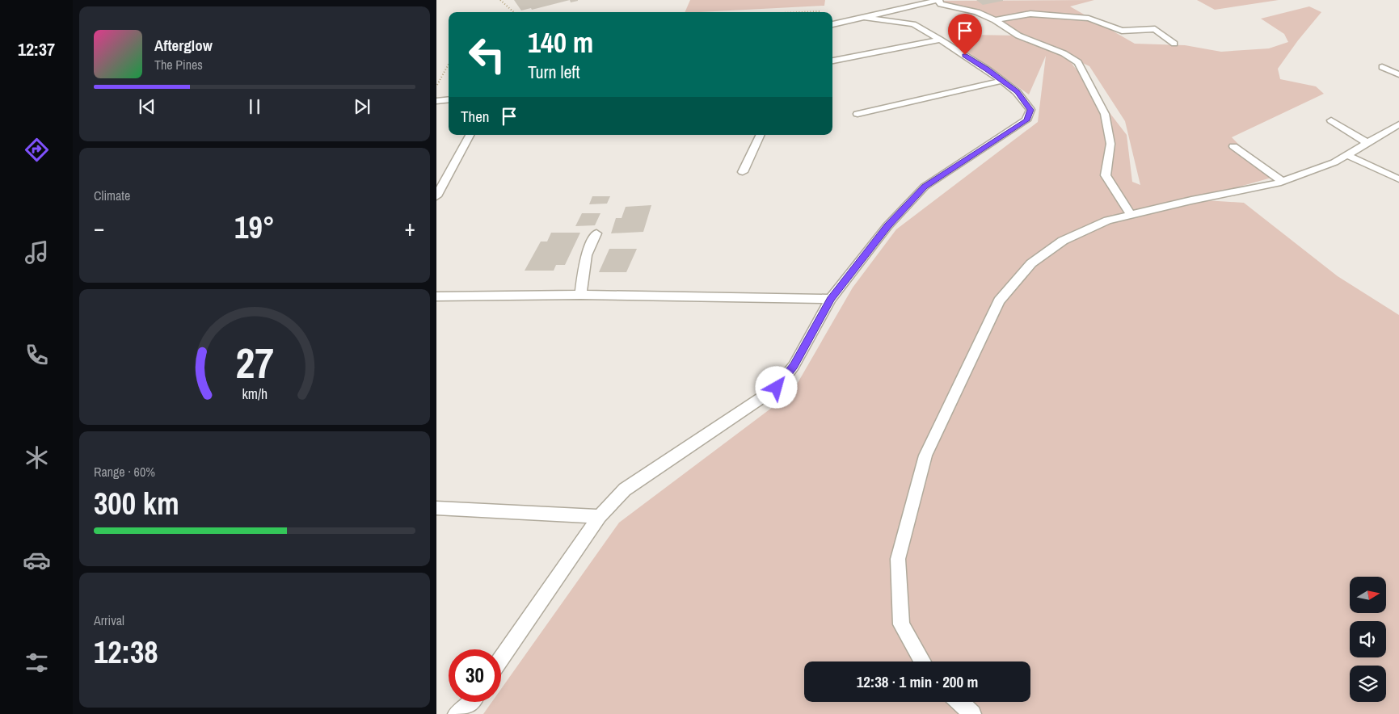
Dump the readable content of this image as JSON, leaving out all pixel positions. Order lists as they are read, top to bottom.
{
  "north": "right",
  "page": {
    "tabs": "12:37",
    "turn": ["140 m", "Turn left"],
    "song": ["Afterglow", "The Pines"],
    "then": "Then",
    "tile": [
      "Climate",
      ["Range · 60%", "300 km"],
      ["Arrival", "12:38"]
    ],
    "heat": ["−", "19°", "+"],
    "limit": "30",
    "trip": "12:38 · 1 min · 200 m",
    "gauge": ["27", "km/h"]
  }
}
